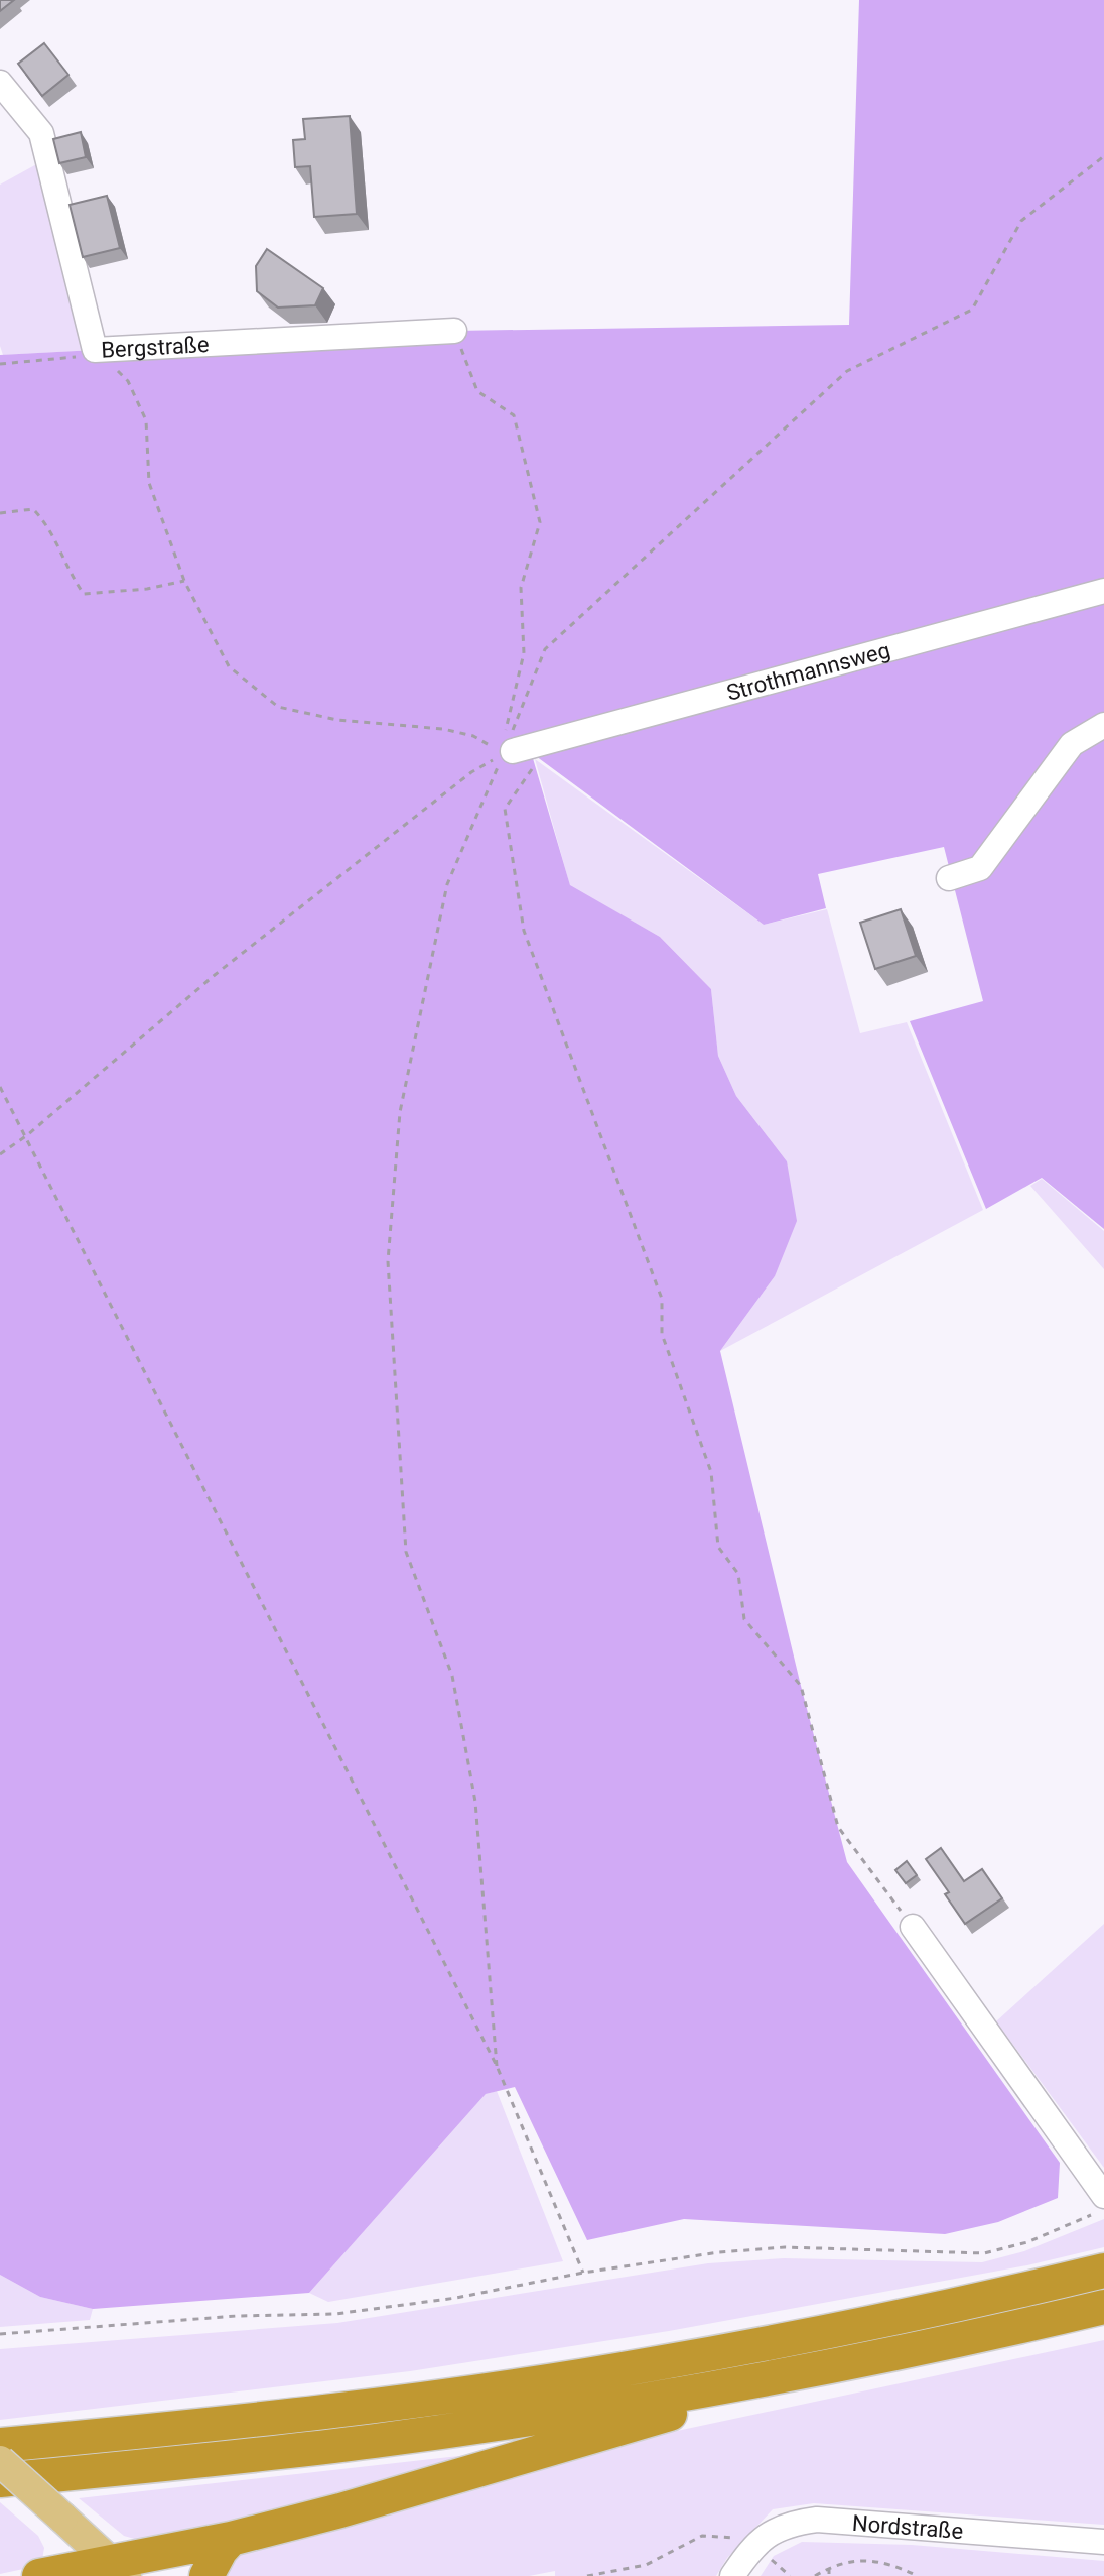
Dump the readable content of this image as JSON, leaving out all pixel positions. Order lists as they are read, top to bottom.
{
  "streets": {
    "street": ["Bergstraße", "Strothmannsweg", "Nordstraße"]
  }
}
